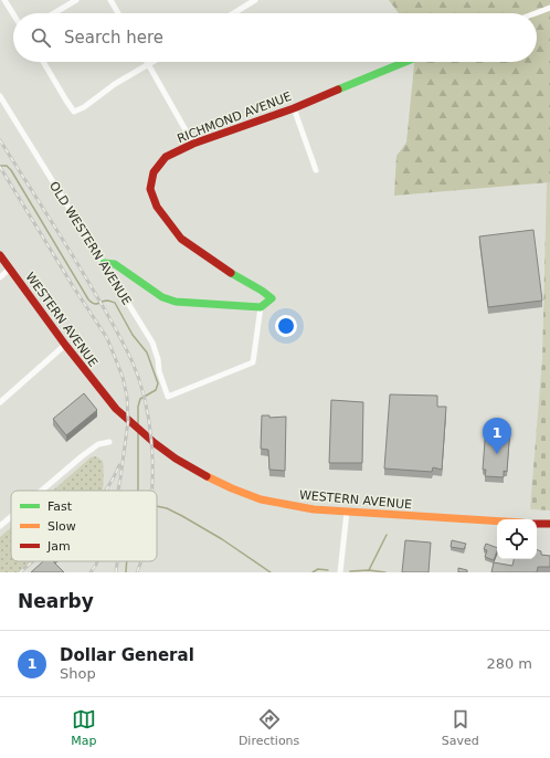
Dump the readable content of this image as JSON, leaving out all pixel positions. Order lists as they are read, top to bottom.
{
  "streets": {
    "street": ["RICHMOND AVENUE", "OLD WESTERN AVENUE", "WESTERN AVENUE"]
  },
  "crossings": [
    ["RICHMOND AVENUE", "OLD WESTERN AVENUE"]
  ],
  "legend": ["Fast", "Slow", "Jam"],
  "page": {
    "search": "Search here",
    "pins": "1",
    "heading": "Nearby",
    "list": [
      {
        "mark": "1",
        "name": "Dollar General",
        "note": "Shop",
        "value": "280 m"
      }
    ],
    "nav": ["Map", "Directions", "Saved"]
  }
}
